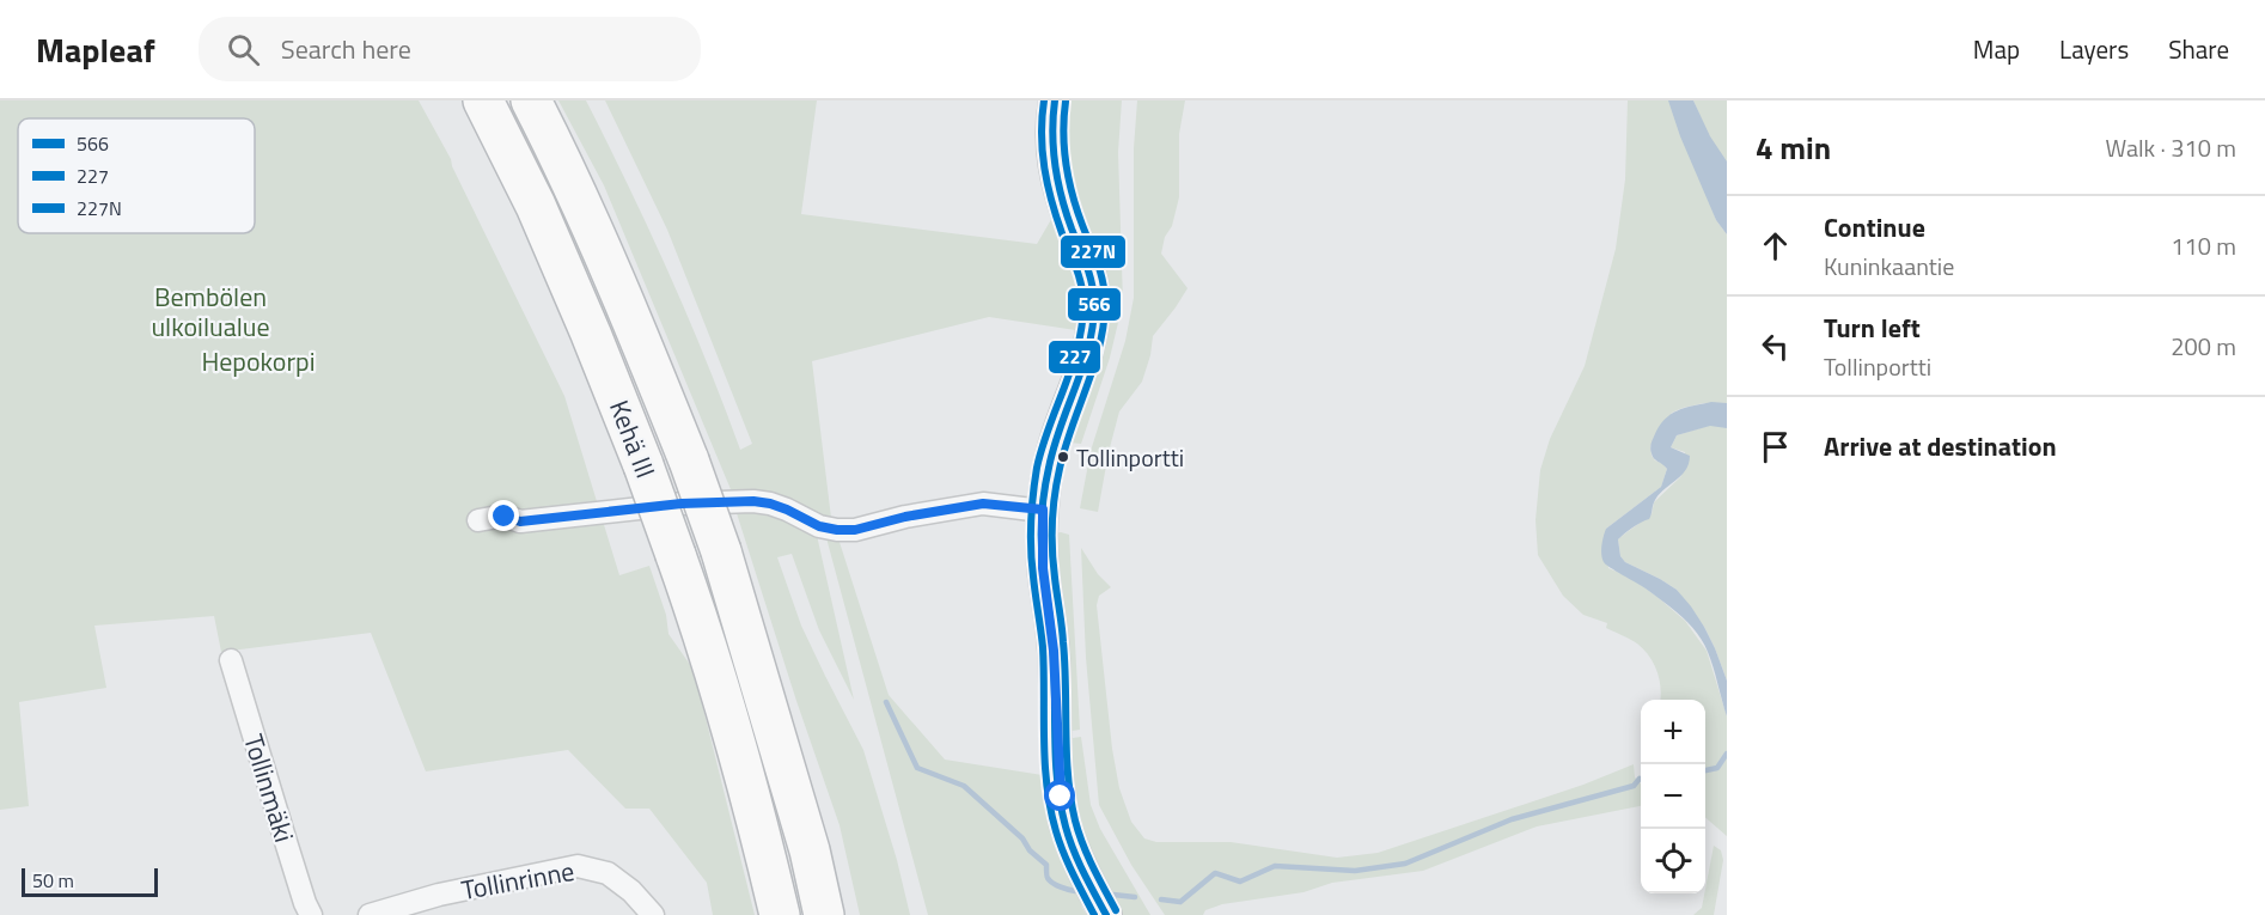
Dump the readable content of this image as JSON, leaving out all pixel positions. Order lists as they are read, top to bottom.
{
  "streets": {
    "highway": ["Kehä III"],
    "street": ["Tollinmäki", "Tollinrinne"]
  },
  "parks": ["Bembölen ulkoilualue", "Hepokorpi"],
  "places": ["Tollinportti"],
  "lines": ["transit line 566", "transit line 227", "transit line 227N"],
  "legend": ["566", "227", "227N"],
  "scale_bar": "50 m",
  "page": {
    "header": "Mapleaf",
    "search": "Search here",
    "nav": ["Map", "Layers", "Share"],
    "heading": ["4 min", "Walk · 310 m"],
    "list": [
      ["Continue", "Kuninkaantie", "110 m"],
      ["Turn left", "Tollinportti", "200 m"],
      "Arrive at destination"
    ],
    "map_buttons": ["+", "−"],
    "scale": "50 m"
  }
}
